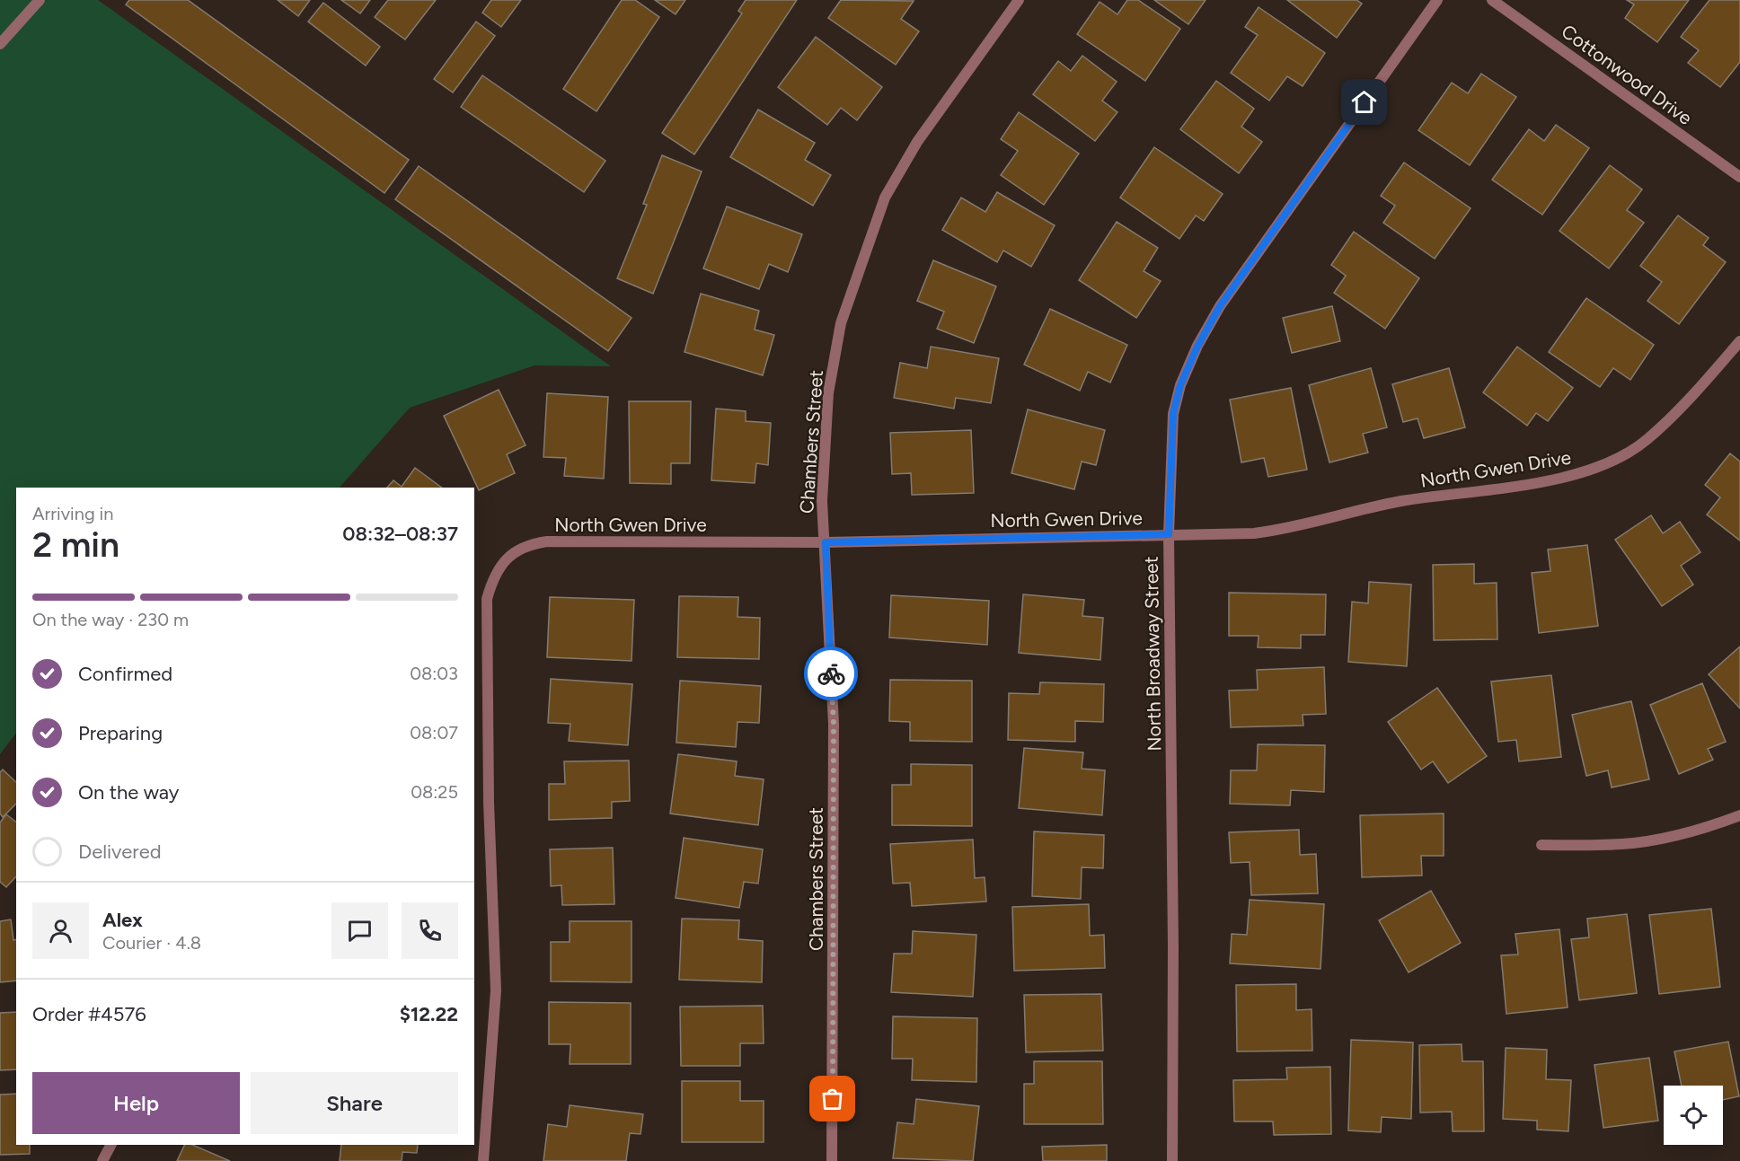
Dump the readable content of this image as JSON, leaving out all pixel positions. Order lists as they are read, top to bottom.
{
  "streets": {
    "street": [
      "Cottonwood Drive",
      "Chambers Street",
      "North Gwen Drive",
      "North Broadway Street"
    ]
  },
  "crossings": [
    ["Chambers Street", "North Gwen Drive"],
    ["North Gwen Drive", "North Broadway Street"]
  ],
  "page": {
    "heading": ["2 min", "Arriving in", "08:32–08:37"],
    "panel": [
      "Alex",
      "Courier · 4.8",
      "Order #4576",
      "$12.22"
    ],
    "bar": "On the way · 230 m",
    "list": [
      ["Confirmed", "08:03"],
      ["Preparing", "08:07"],
      ["On the way", "08:25"],
      "Delivered"
    ],
    "buttons": ["Help", "Share"]
  }
}
